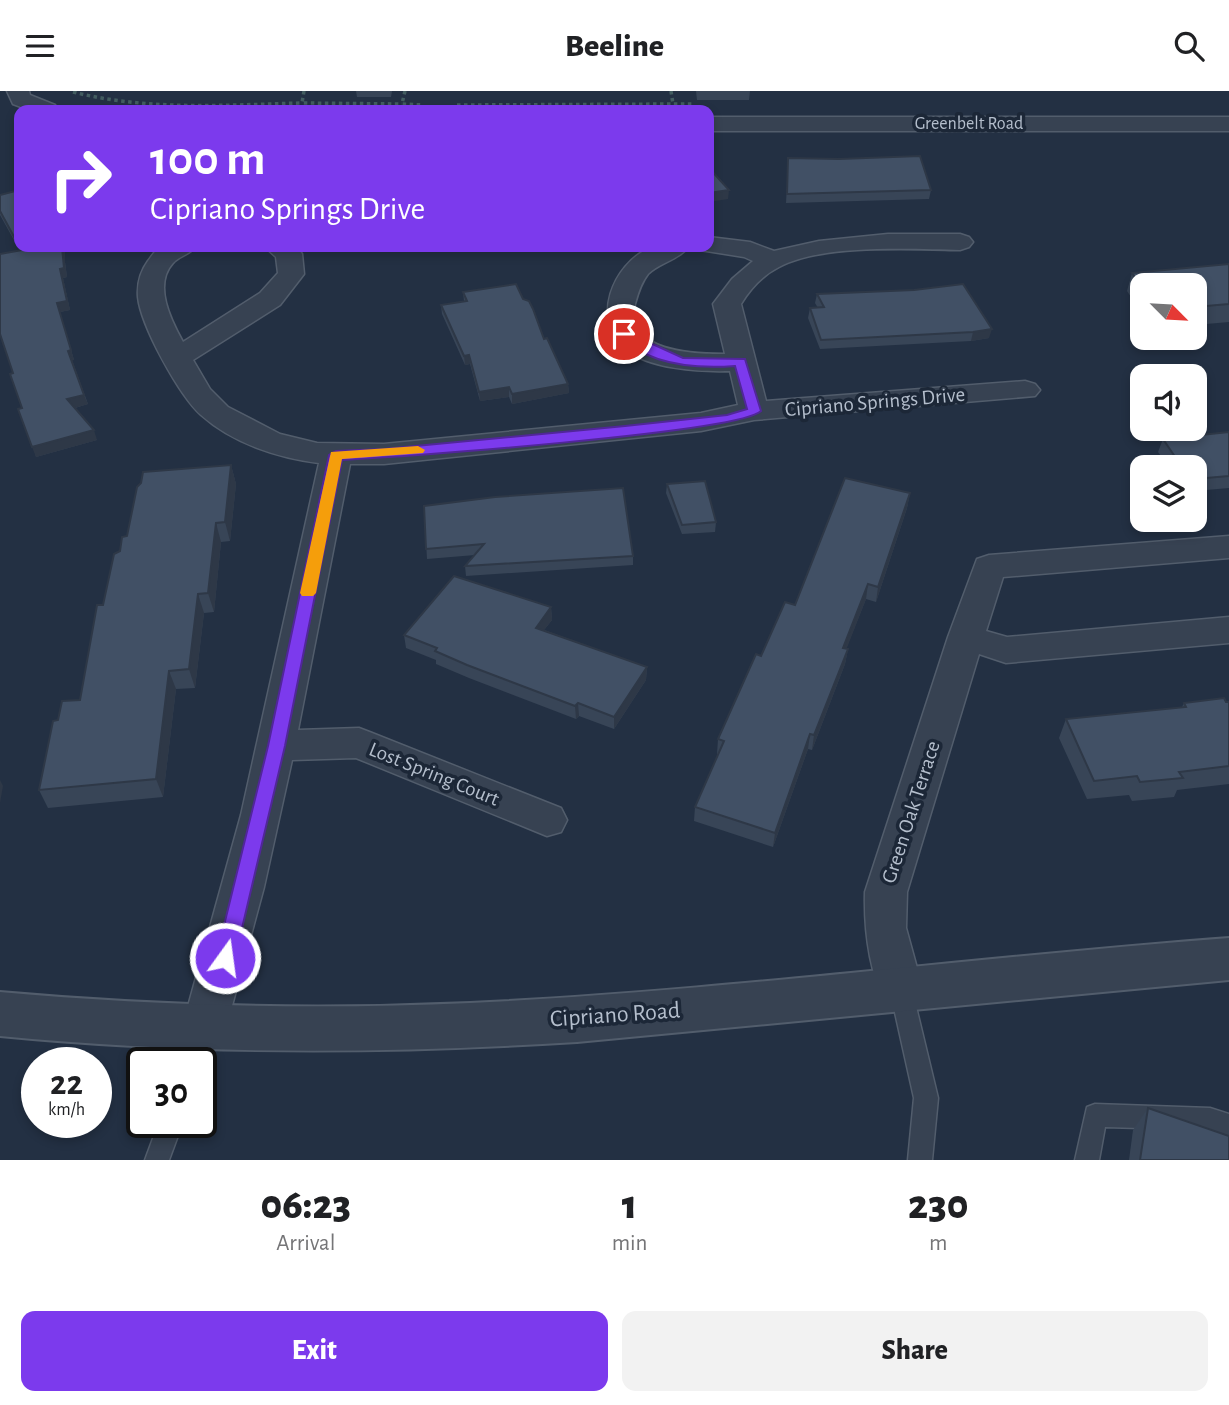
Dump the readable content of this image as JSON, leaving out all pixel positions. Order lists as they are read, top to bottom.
{
  "streets": {
    "street": [
      "Greenbelt Road",
      "Cipriano Springs Drive",
      "Lost Spring Court",
      "Green Oak Terrace",
      "Cipriano Road"
    ]
  },
  "crossings": [
    ["Green Oak Terrace", "Cipriano Road"]
  ],
  "north": "bottom right",
  "page": {
    "header": "Beeline",
    "turn": ["100 m", "Cipriano Springs Drive"],
    "speed": "22 km/h",
    "limit": "30",
    "eta": [
      "06:23",
      "Arrival",
      "1",
      "min",
      "230",
      "m"
    ],
    "buttons": ["Exit", "Share"]
  }
}
